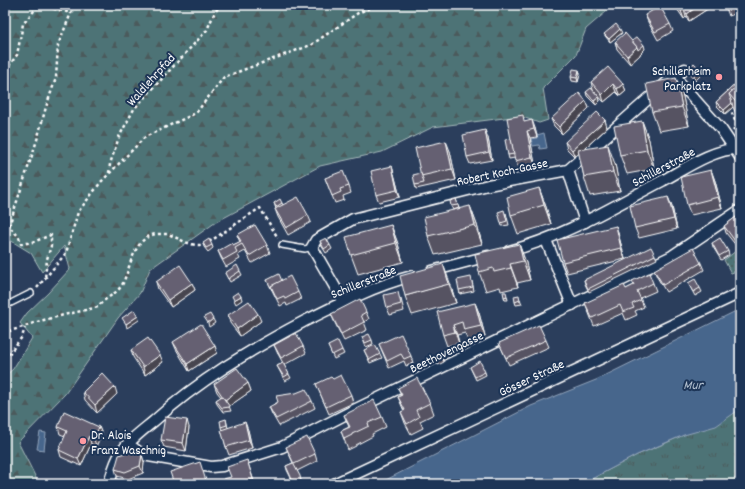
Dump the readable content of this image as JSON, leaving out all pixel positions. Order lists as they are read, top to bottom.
{
  "streets": {
    "street": [
      "Schillerstraße",
      "Robert Koch-Gasse",
      "Beethovengasse",
      "Gösser Straße"
    ],
    "path": ["Waldlehrpfad"]
  },
  "crossings": [
    ["Schillerstraße", "Beethovengasse"]
  ],
  "water": ["Mur"],
  "places": ["Schillerheim Parkplatz", "Dr. Alois Franz Waschnig"]
}
